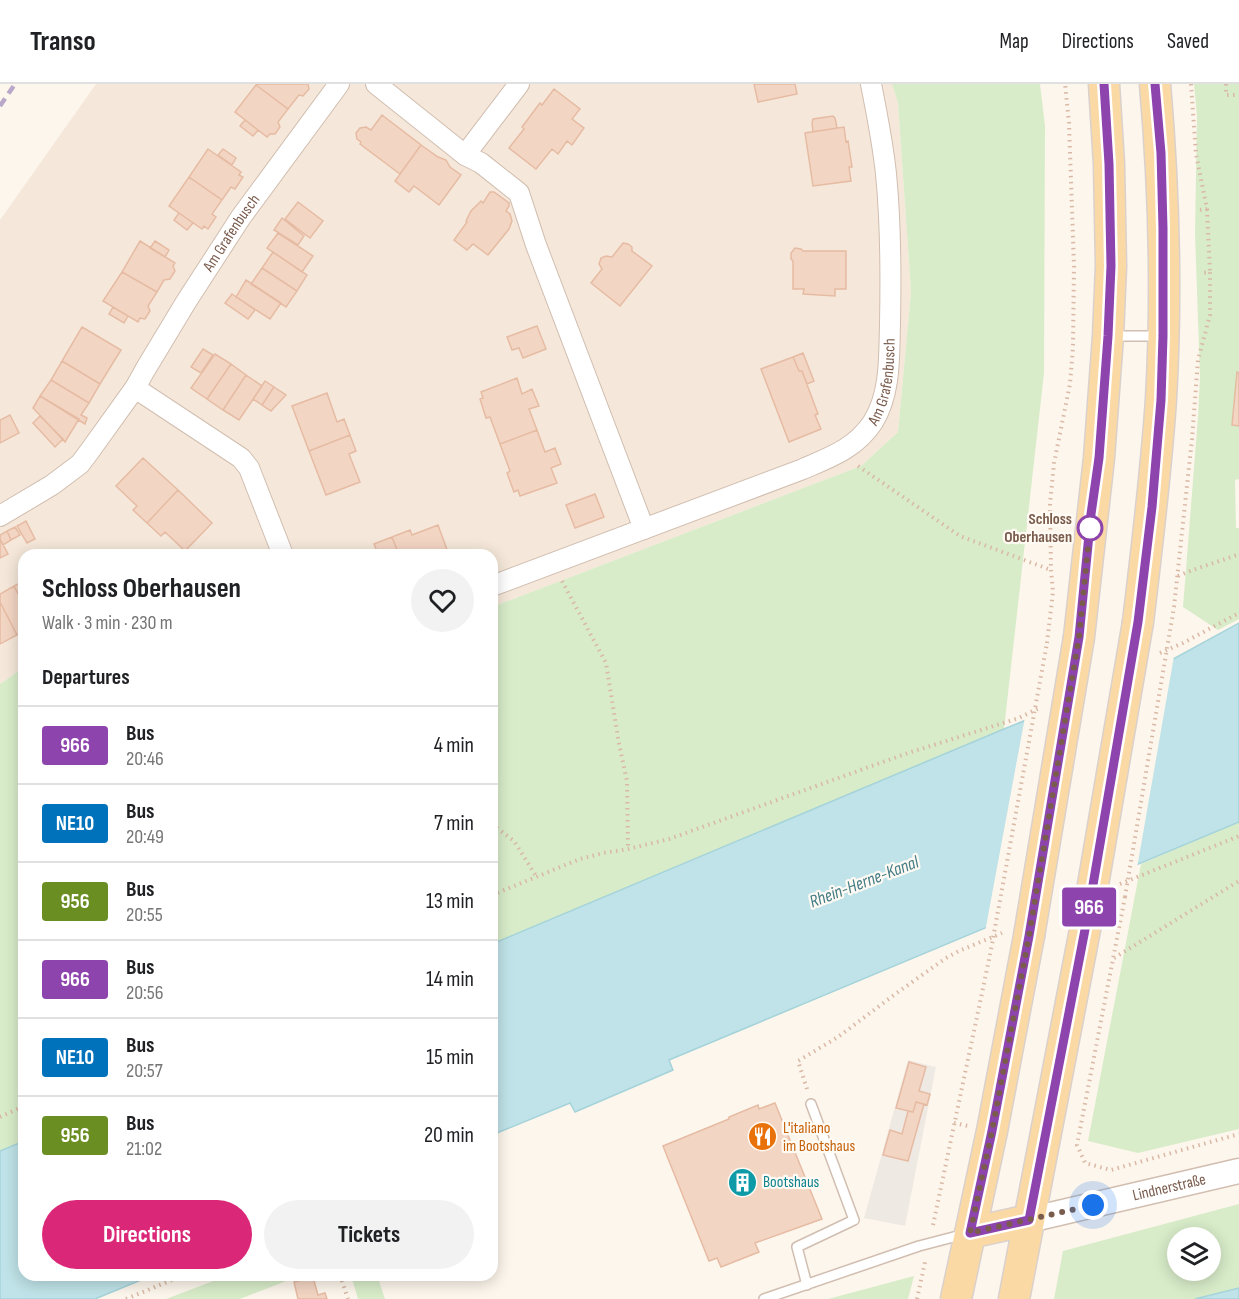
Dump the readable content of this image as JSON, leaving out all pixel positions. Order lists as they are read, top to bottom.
{
  "streets": {
    "street": ["Am Grafenbusch", "Lindnerstraße"]
  },
  "water": ["Rhein-Herne-Kanal"],
  "places": {
    "other": ["Schloss Oberhausen"],
    "restaurant": ["L'italiano im Bootshaus"],
    "building": ["Bootshaus"]
  },
  "lines": ["bus line 966"],
  "page": {
    "header": "Transo",
    "nav": ["Map", "Directions", "Saved"],
    "on_map": "966",
    "heading": [
      ["Schloss Oberhausen", "Walk · 3 min · 230 m"],
      "Departures"
    ],
    "list": [
      {
        "mark": "966",
        "name": "Bus",
        "note": "20:46",
        "value": "4 min"
      },
      {
        "mark": "NE10",
        "name": "Bus",
        "note": "20:49",
        "value": "7 min"
      },
      {
        "mark": "956",
        "name": "Bus",
        "note": "20:55",
        "value": "13 min"
      },
      {
        "mark": "966",
        "name": "Bus",
        "note": "20:56",
        "value": "14 min"
      },
      {
        "mark": "NE10",
        "name": "Bus",
        "note": "20:57",
        "value": "15 min"
      },
      {
        "mark": "956",
        "name": "Bus",
        "note": "21:02",
        "value": "20 min"
      }
    ],
    "buttons": ["Directions", "Tickets"]
  }
}
